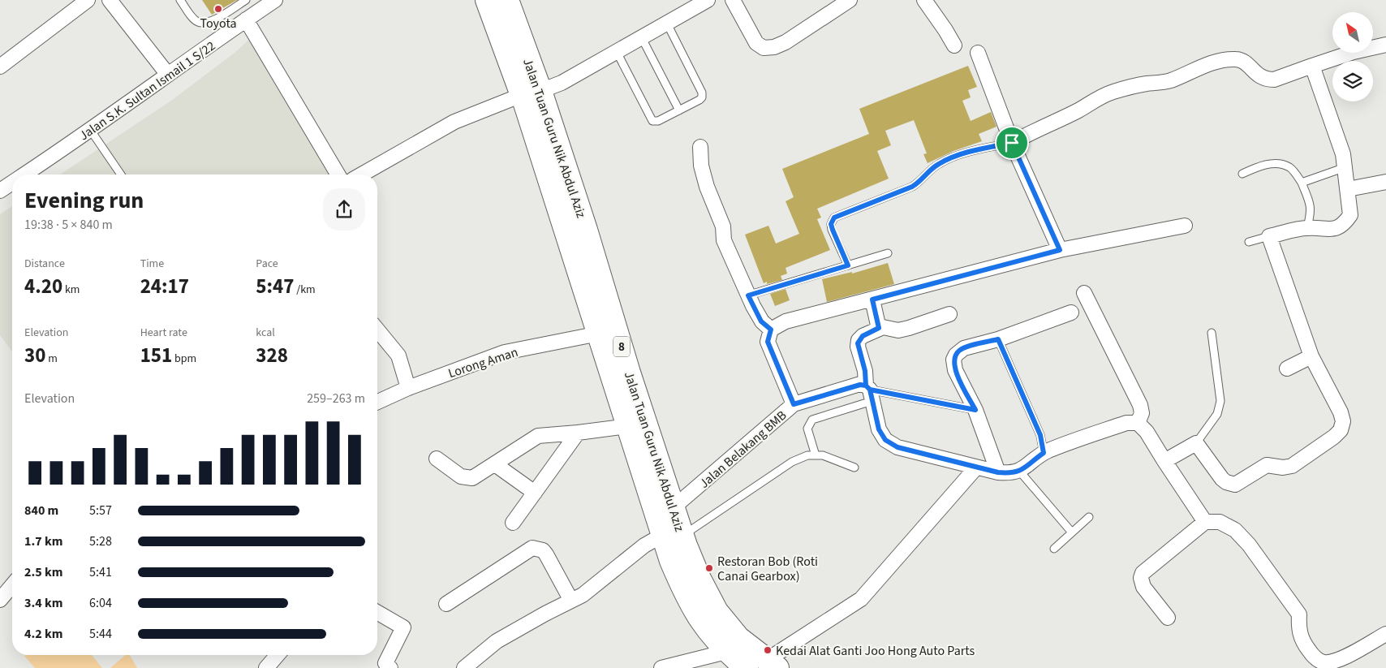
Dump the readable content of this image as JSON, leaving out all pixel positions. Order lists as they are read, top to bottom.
{
  "streets": {
    "main road": ["Jalan Tuan Guru Nik Abdul Aziz", "8"],
    "street": ["Jalan S.K. Sultan Ismail 1 S/22", "Lorong Aman", "Jalan Belakang BMB"]
  },
  "crossings": [
    ["Jalan Tuan Guru Nik Abdul Aziz", "Lorong Aman"],
    ["Jalan Tuan Guru Nik Abdul Aziz", "Jalan Belakang BMB"]
  ],
  "places": ["Toyota", "Restoran Bob (Roti Canai Gearbox)", "Kedai Alat Ganti Joo Hong Auto Parts"],
  "north": "top left",
  "page": {
    "heading": ["Evening run", "19:38 · 5 × 840 m"],
    "stats": [
      ["Distance", "4.20 km"],
      ["Time", "24:17"],
      ["Pace", "5:47 /km"],
      ["Elevation", "30 m"],
      ["Heart rate", "151 bpm"],
      ["kcal", "328"]
    ],
    "chart": ["Elevation", "259–263 m"],
    "list": [
      {
        "name": "840 m",
        "note": "5:57"
      },
      {
        "name": "1.7 km",
        "note": "5:28"
      },
      {
        "name": "2.5 km",
        "note": "5:41"
      },
      {
        "name": "3.4 km",
        "note": "6:04"
      },
      {
        "name": "4.2 km",
        "note": "5:44"
      }
    ]
  }
}
